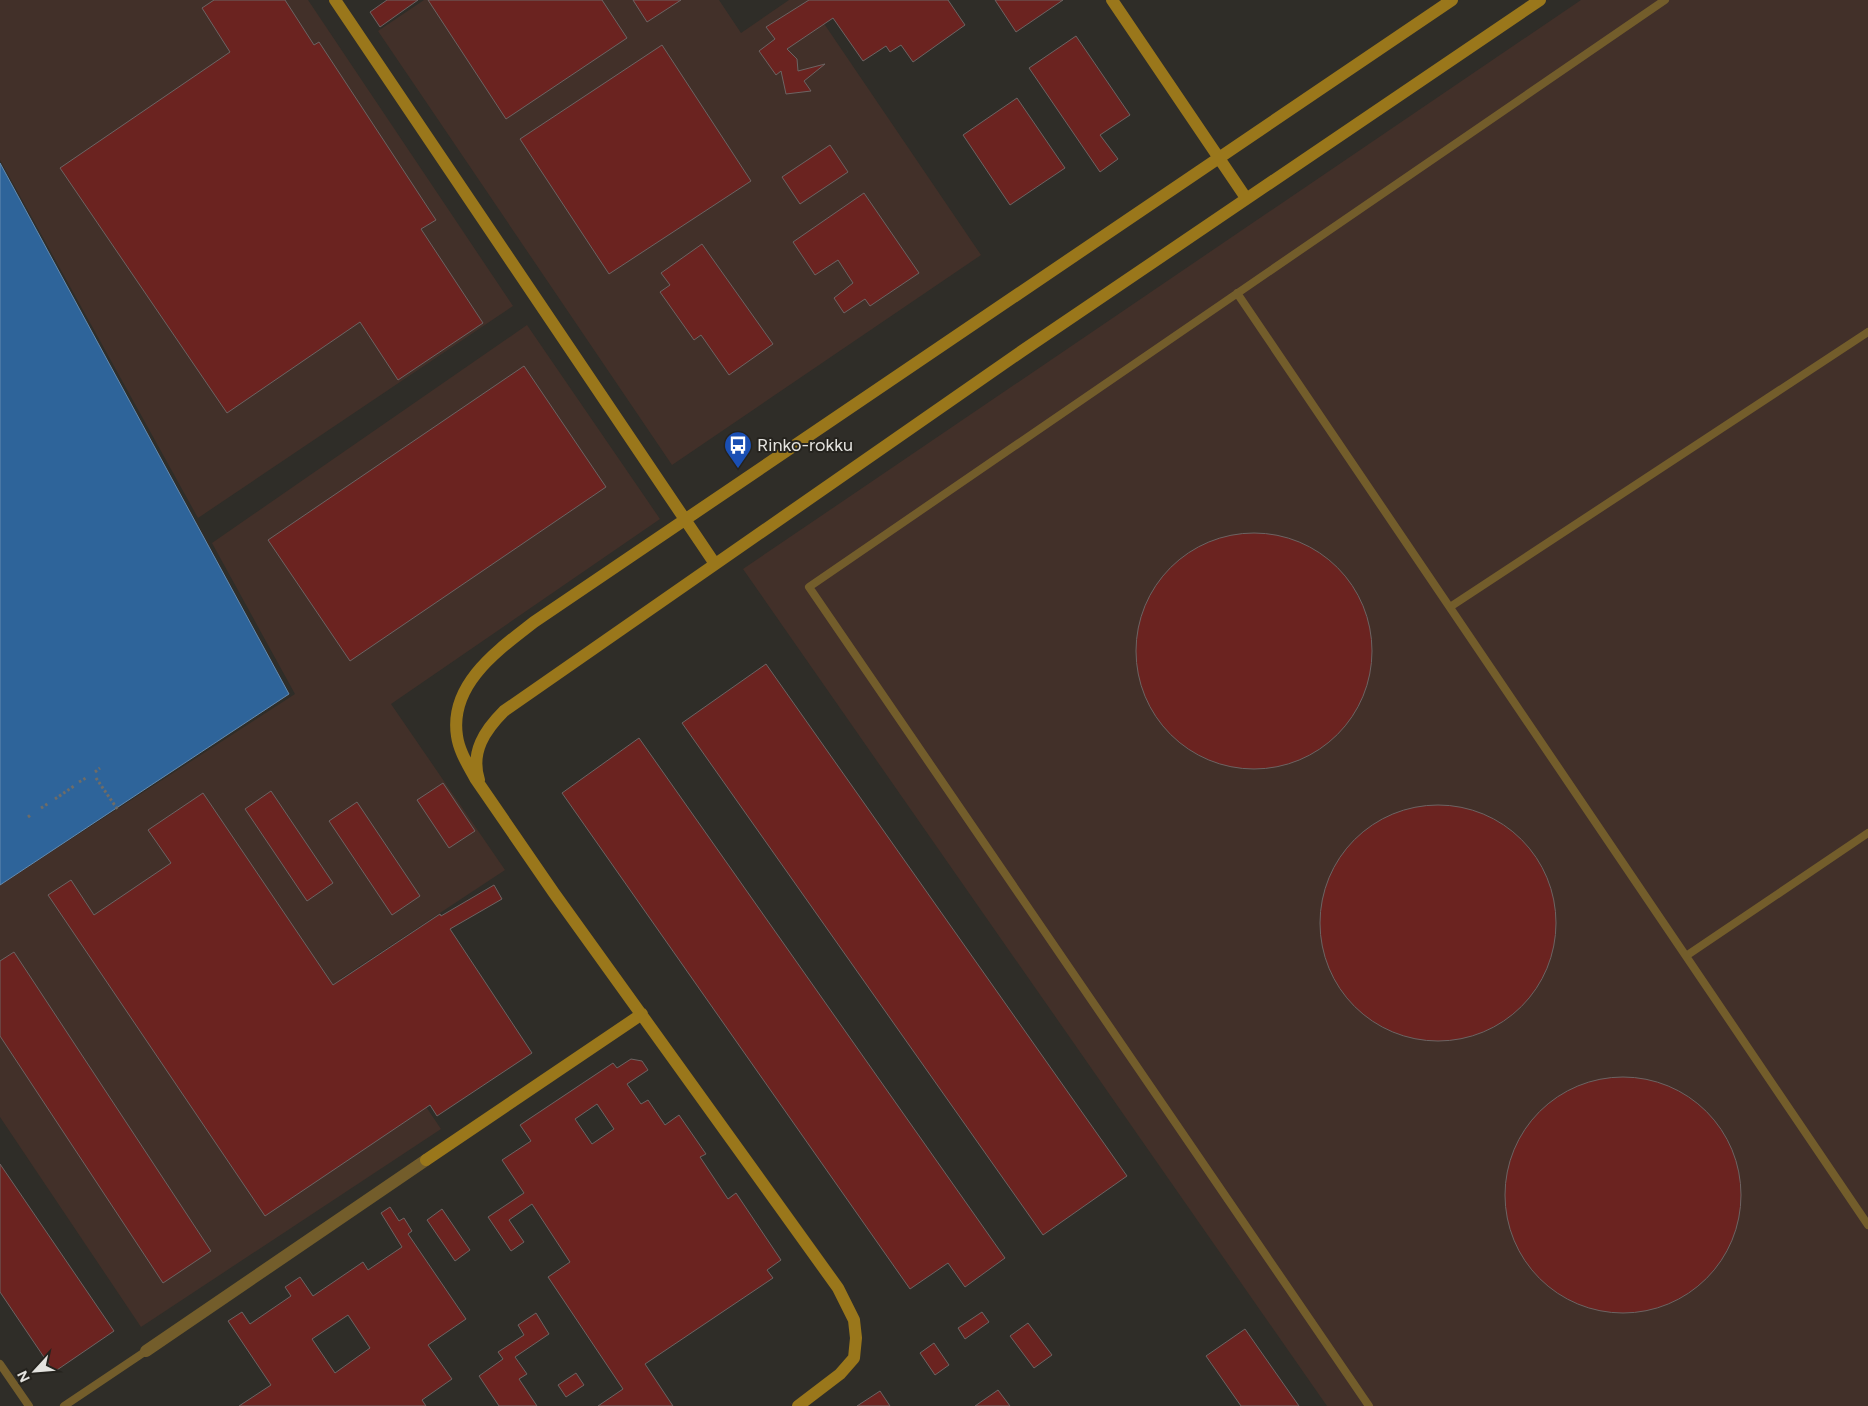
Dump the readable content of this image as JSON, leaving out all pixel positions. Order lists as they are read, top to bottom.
{
  "places": {
    "bus stop": ["Rinko-rokku"]
  },
  "north": "bottom left"
}
